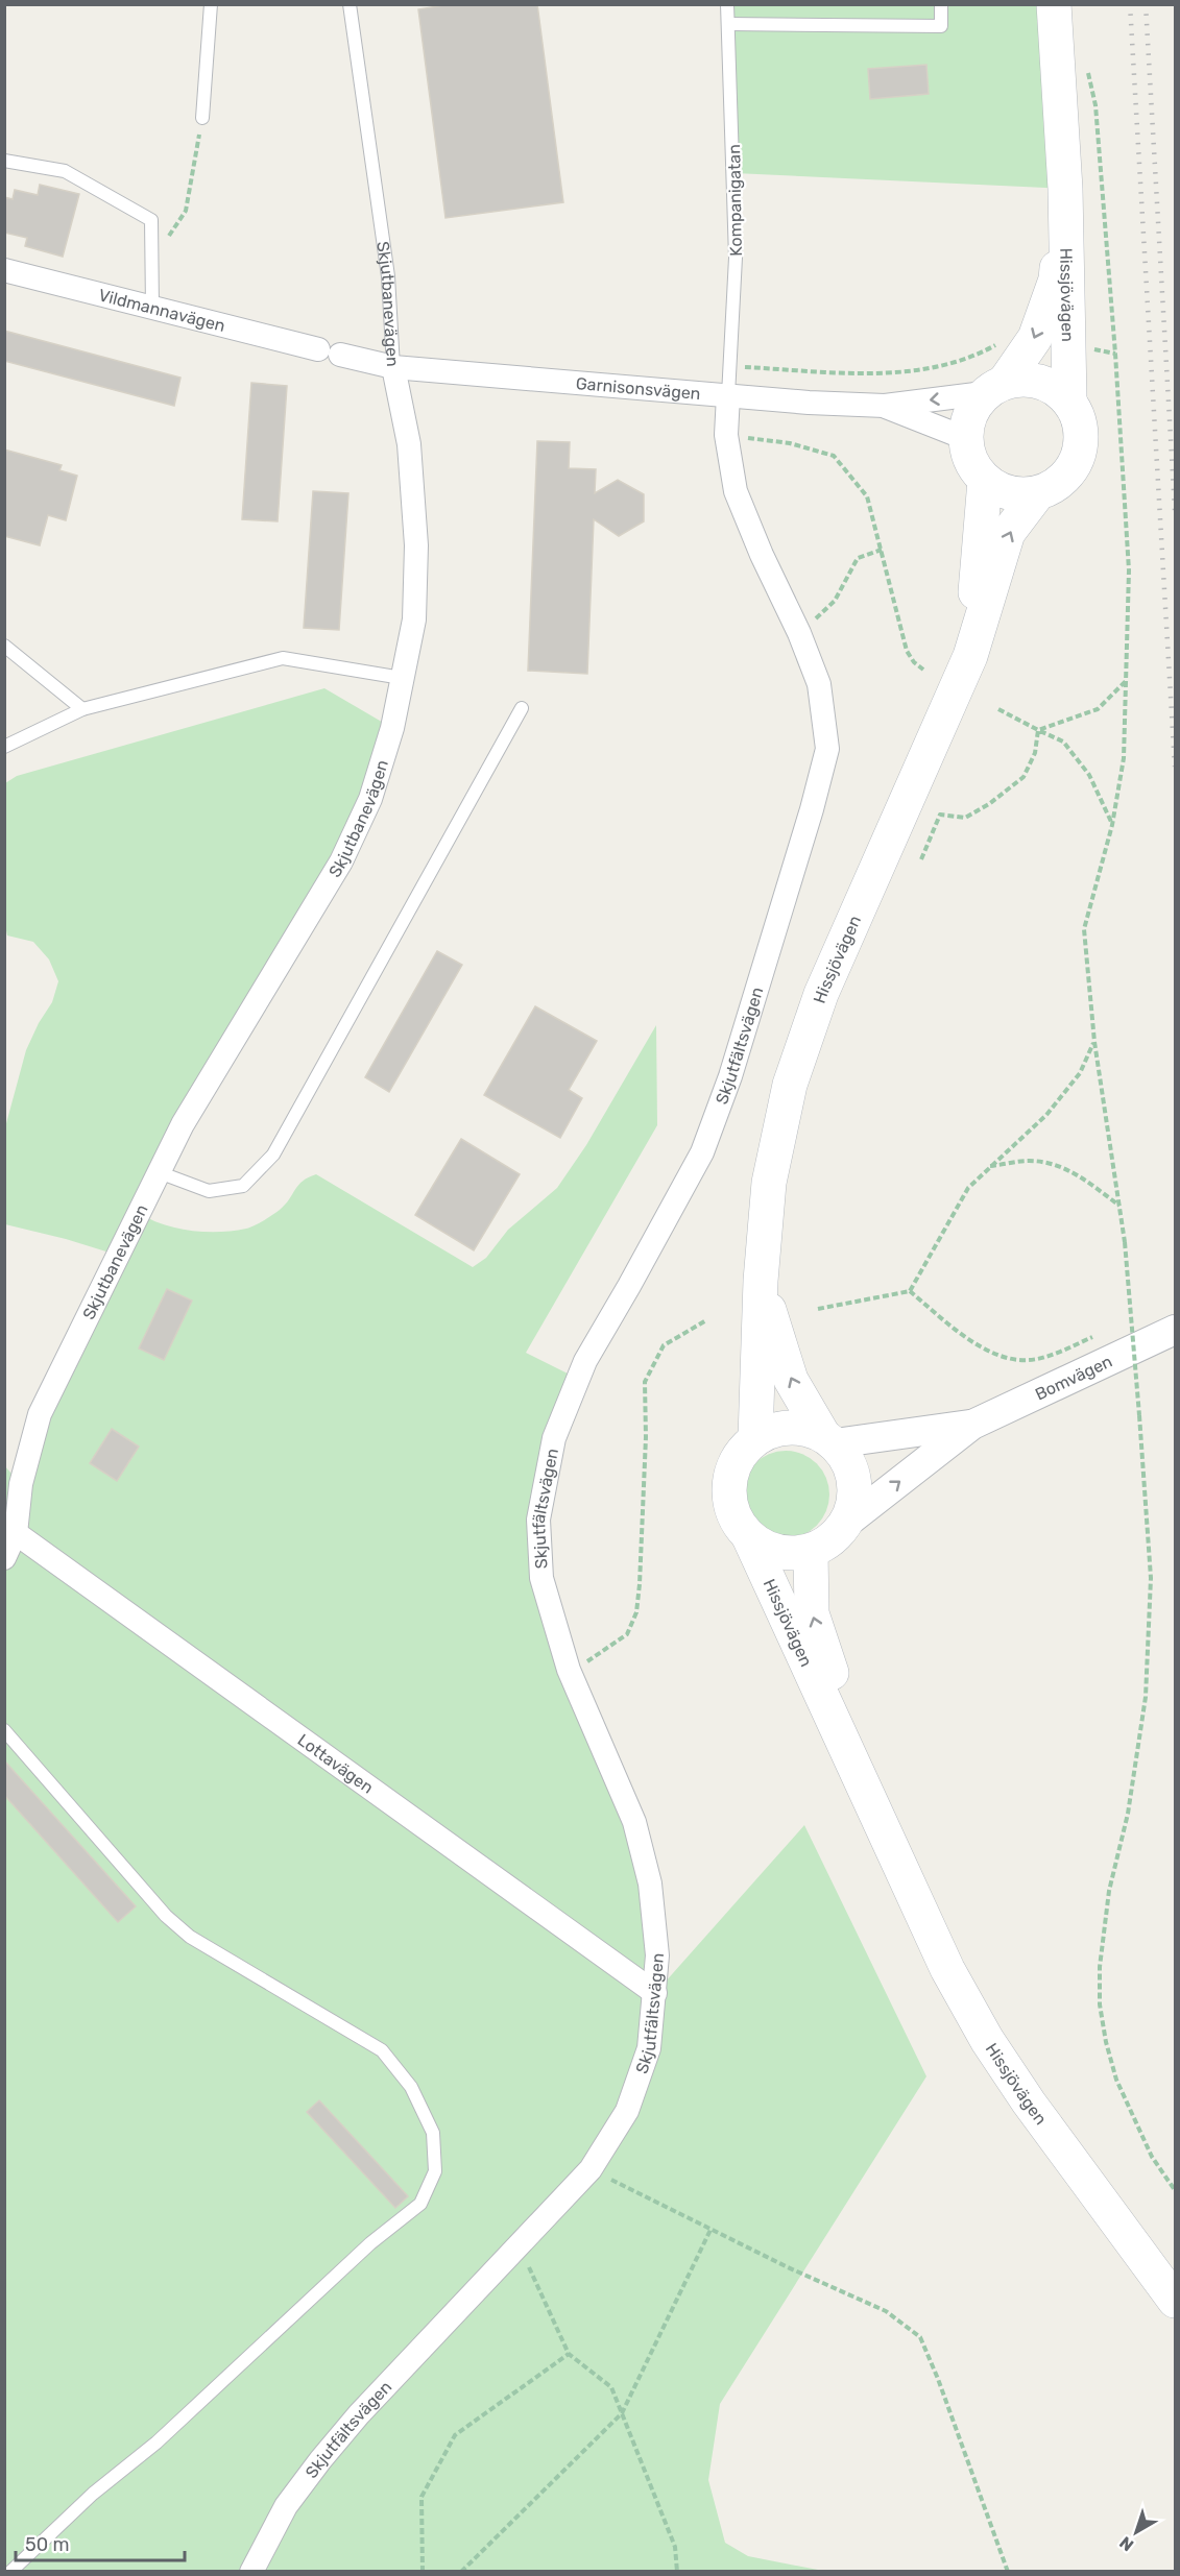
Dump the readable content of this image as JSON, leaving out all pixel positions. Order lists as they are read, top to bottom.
{
  "streets": {
    "main road": ["Hissjövägen"],
    "street": [
      "Skjutbanevägen",
      "Vildmannavägen",
      "Garnisonsvägen",
      "Skjutfältsvägen",
      "Bomvägen",
      "Lottavägen"
    ],
    "lane": ["Kompanigatan"]
  },
  "crossings": [
    ["Kompanigatan", "Garnisonsvägen"],
    ["Kompanigatan", "Skjutfältsvägen"],
    ["Hissjövägen", "Garnisonsvägen"],
    ["Hissjövägen", "Bomvägen"],
    ["Skjutbanevägen", "Vildmannavägen"],
    ["Skjutbanevägen", "Garnisonsvägen"],
    ["Skjutbanevägen", "Lottavägen"],
    ["Vildmannavägen", "Garnisonsvägen"],
    ["Garnisonsvägen", "Skjutfältsvägen"],
    ["Skjutfältsvägen", "Lottavägen"]
  ],
  "scale_bar": "50 m",
  "north": "bottom left"
}
